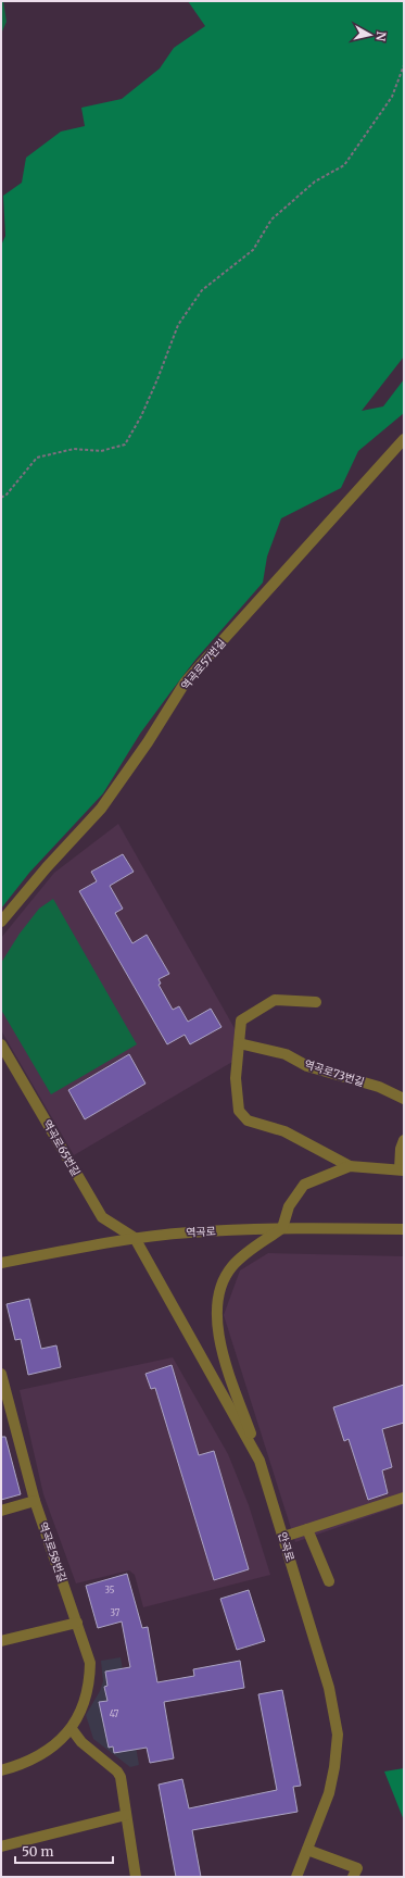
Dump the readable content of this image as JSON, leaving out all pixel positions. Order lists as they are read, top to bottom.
{
  "streets": {
    "street": [
      "역곡로57번길",
      "역곡로73번길",
      "역곡로65번길",
      "역곡로",
      "안곡로",
      "역곡로58번길"
    ]
  },
  "crossings": [
    ["역곡로65번길", "역곡로"],
    ["역곡로65번길", "안곡로"],
    ["역곡로", "안곡로"]
  ],
  "house_numbers": ["35", "37", "47"],
  "scale_bar": "50 m",
  "north": "right"
}
